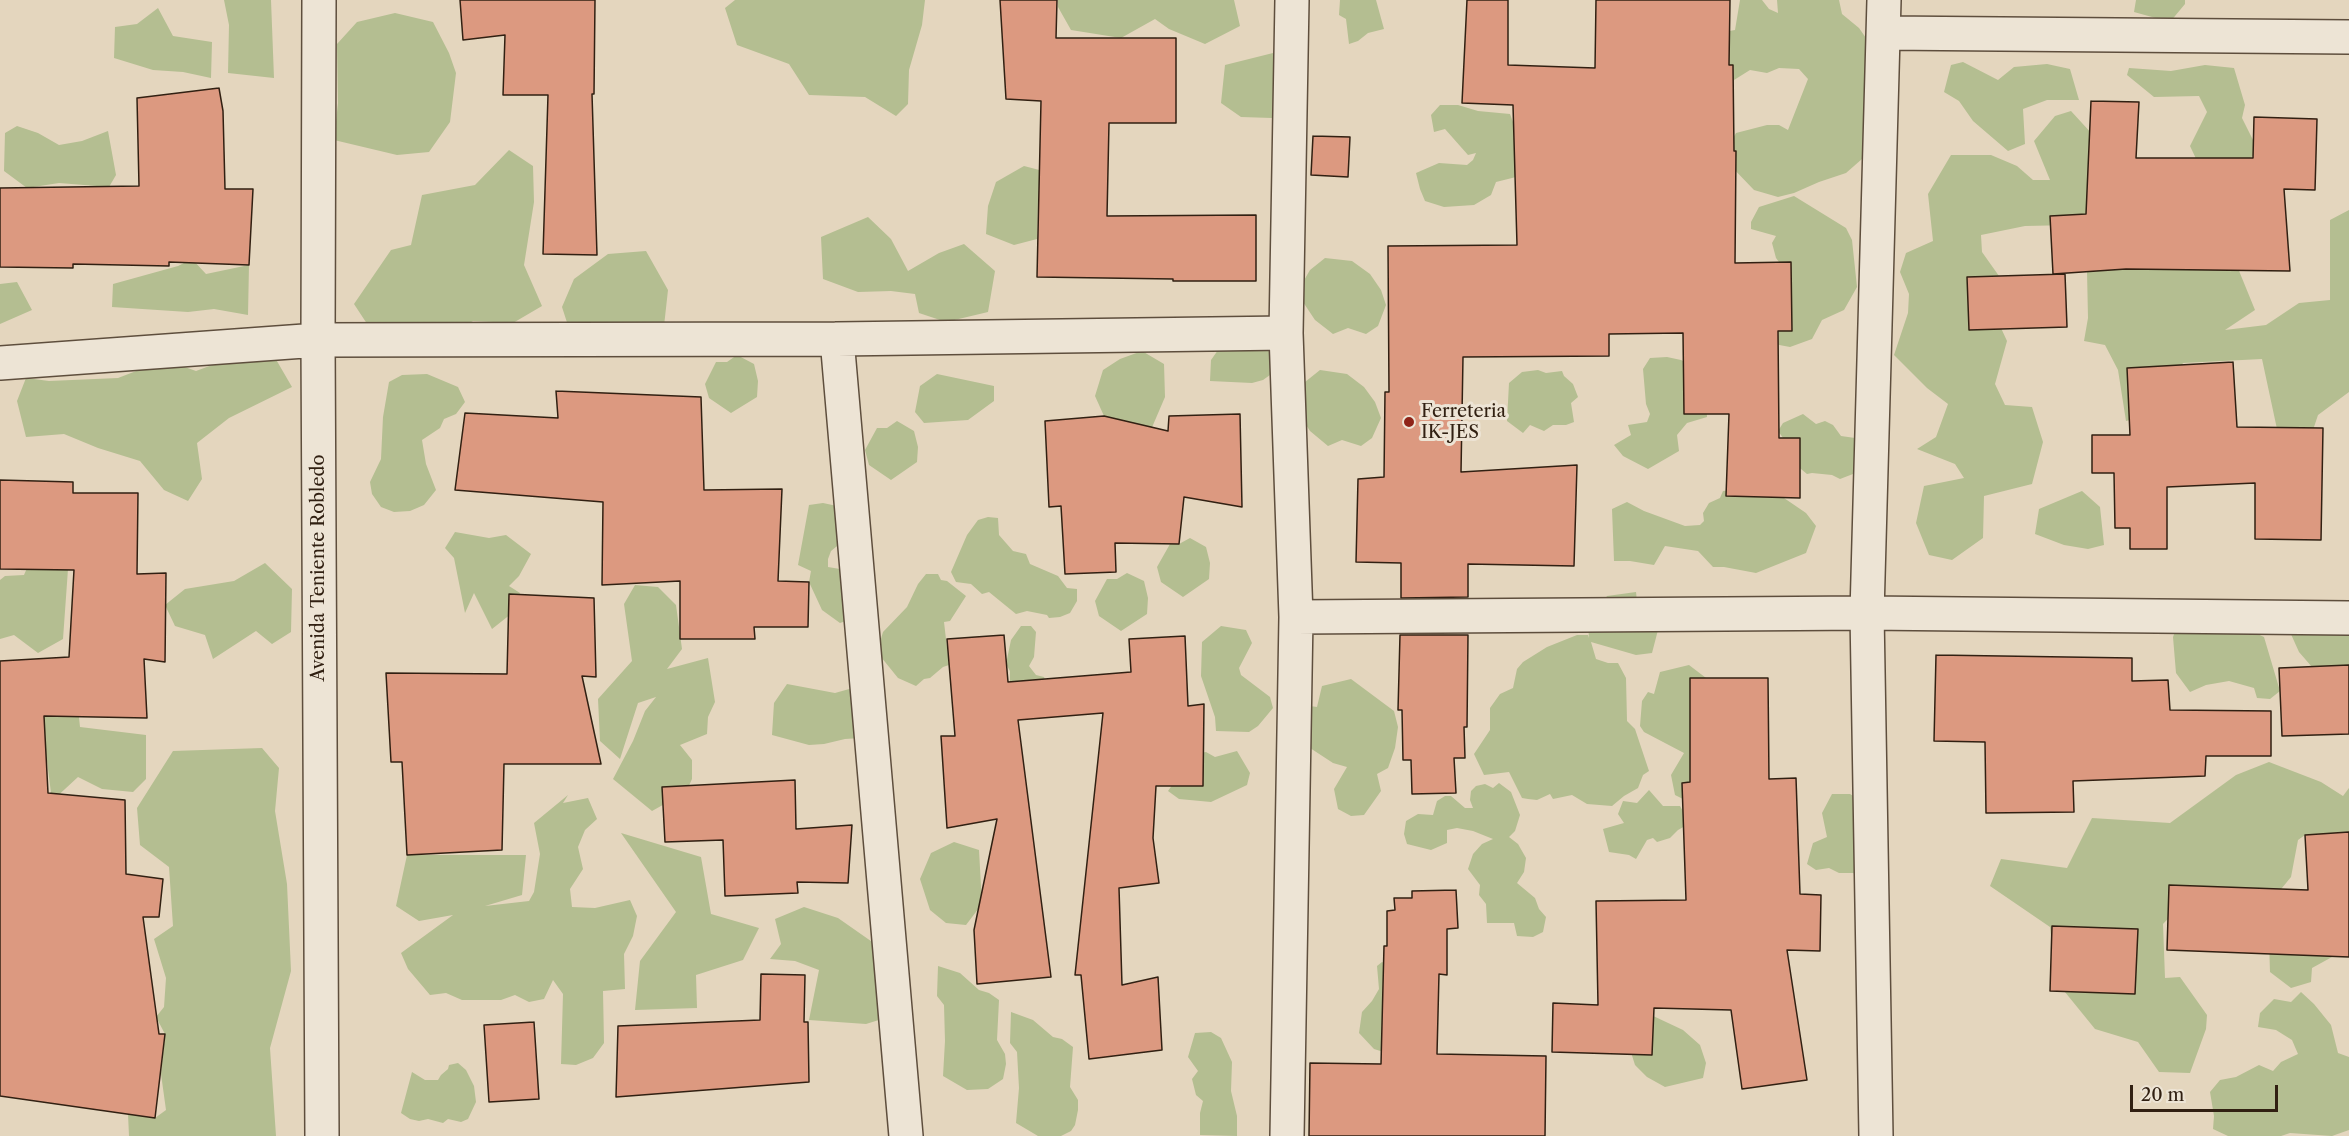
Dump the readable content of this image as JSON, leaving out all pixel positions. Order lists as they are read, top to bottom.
{
  "streets": {
    "street": ["Avenida Teniente Robledo"]
  },
  "places": ["Ferreteria IK-JES"],
  "scale_bar": "20 m"
}
